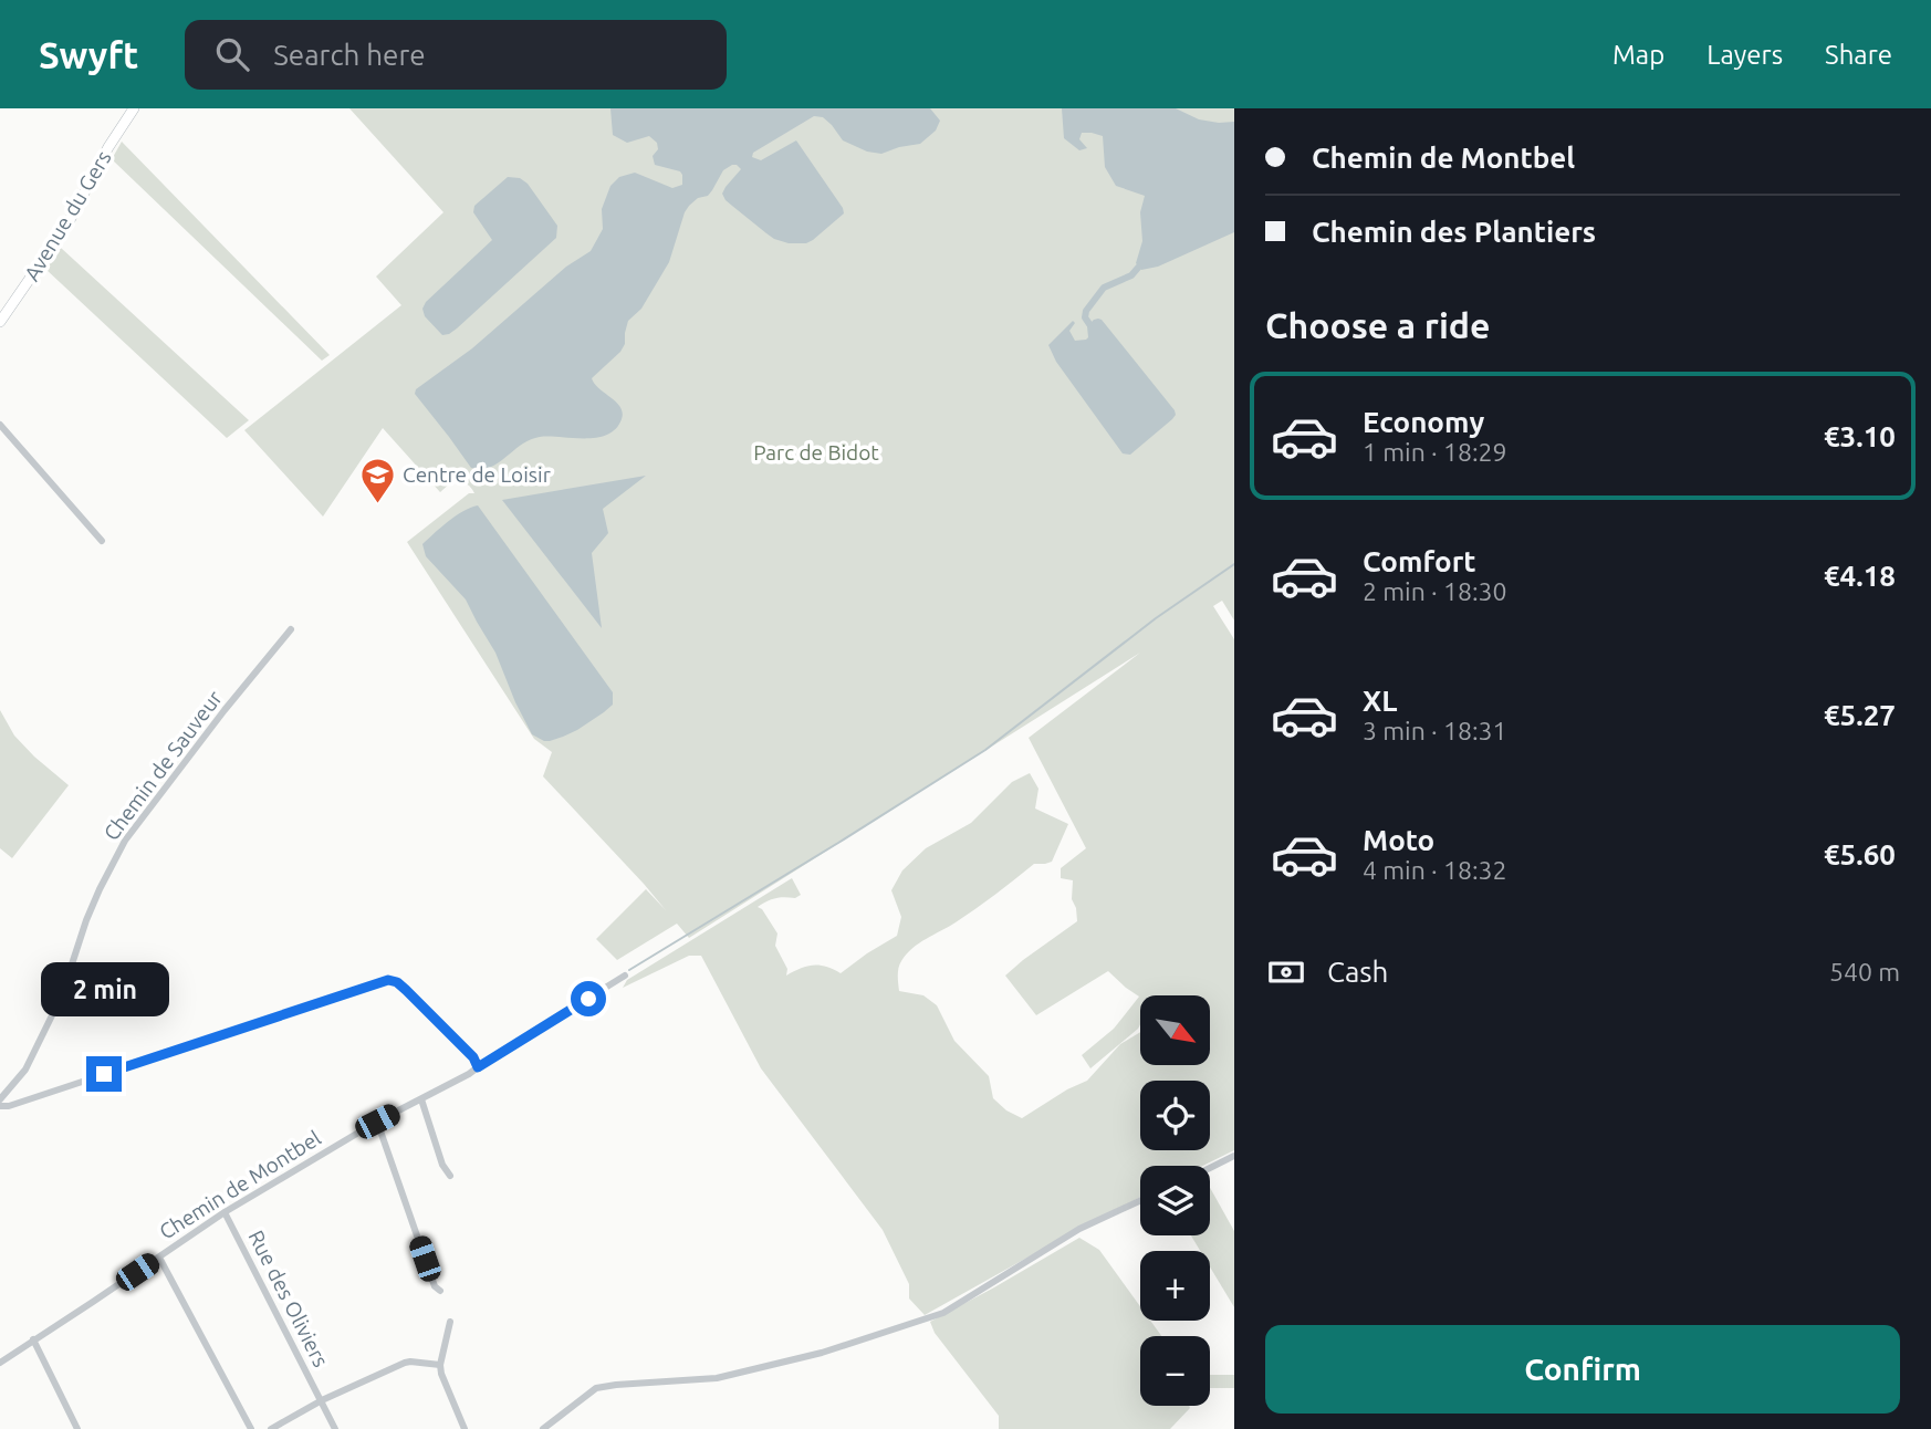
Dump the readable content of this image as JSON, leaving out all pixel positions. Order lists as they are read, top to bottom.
{
  "streets": {
    "main road": ["Avenue du Gers"],
    "street": ["Chemin de Sauveur", "Chemin de Montbel", "Rue des Oliviers"]
  },
  "crossings": [
    ["Chemin de Montbel", "Rue des Oliviers"]
  ],
  "parks": ["Parc de Bidot"],
  "places": {
    "school or university": ["Centre de Loisir"]
  },
  "north": "bottom right",
  "page": {
    "header": "Swyft",
    "search": "Search here",
    "nav": ["Map", "Layers", "Share"],
    "banner": ["Chemin de Montbel", "Chemin des Plantiers"],
    "heading": "Choose a ride",
    "list": [
      {
        "name": "Economy",
        "note": "1 min · 18:29",
        "value": "€3.10"
      },
      {
        "name": "Comfort",
        "note": "2 min · 18:30",
        "value": "€4.18"
      },
      {
        "name": "XL",
        "note": "3 min · 18:31",
        "value": "€5.27"
      },
      {
        "name": "Moto",
        "note": "4 min · 18:32",
        "value": "€5.60"
      }
    ],
    "pay": ["Cash", "540 m"],
    "bubble": "2 min",
    "map_buttons": ["+", "−"],
    "buttons": "Confirm"
  }
}
